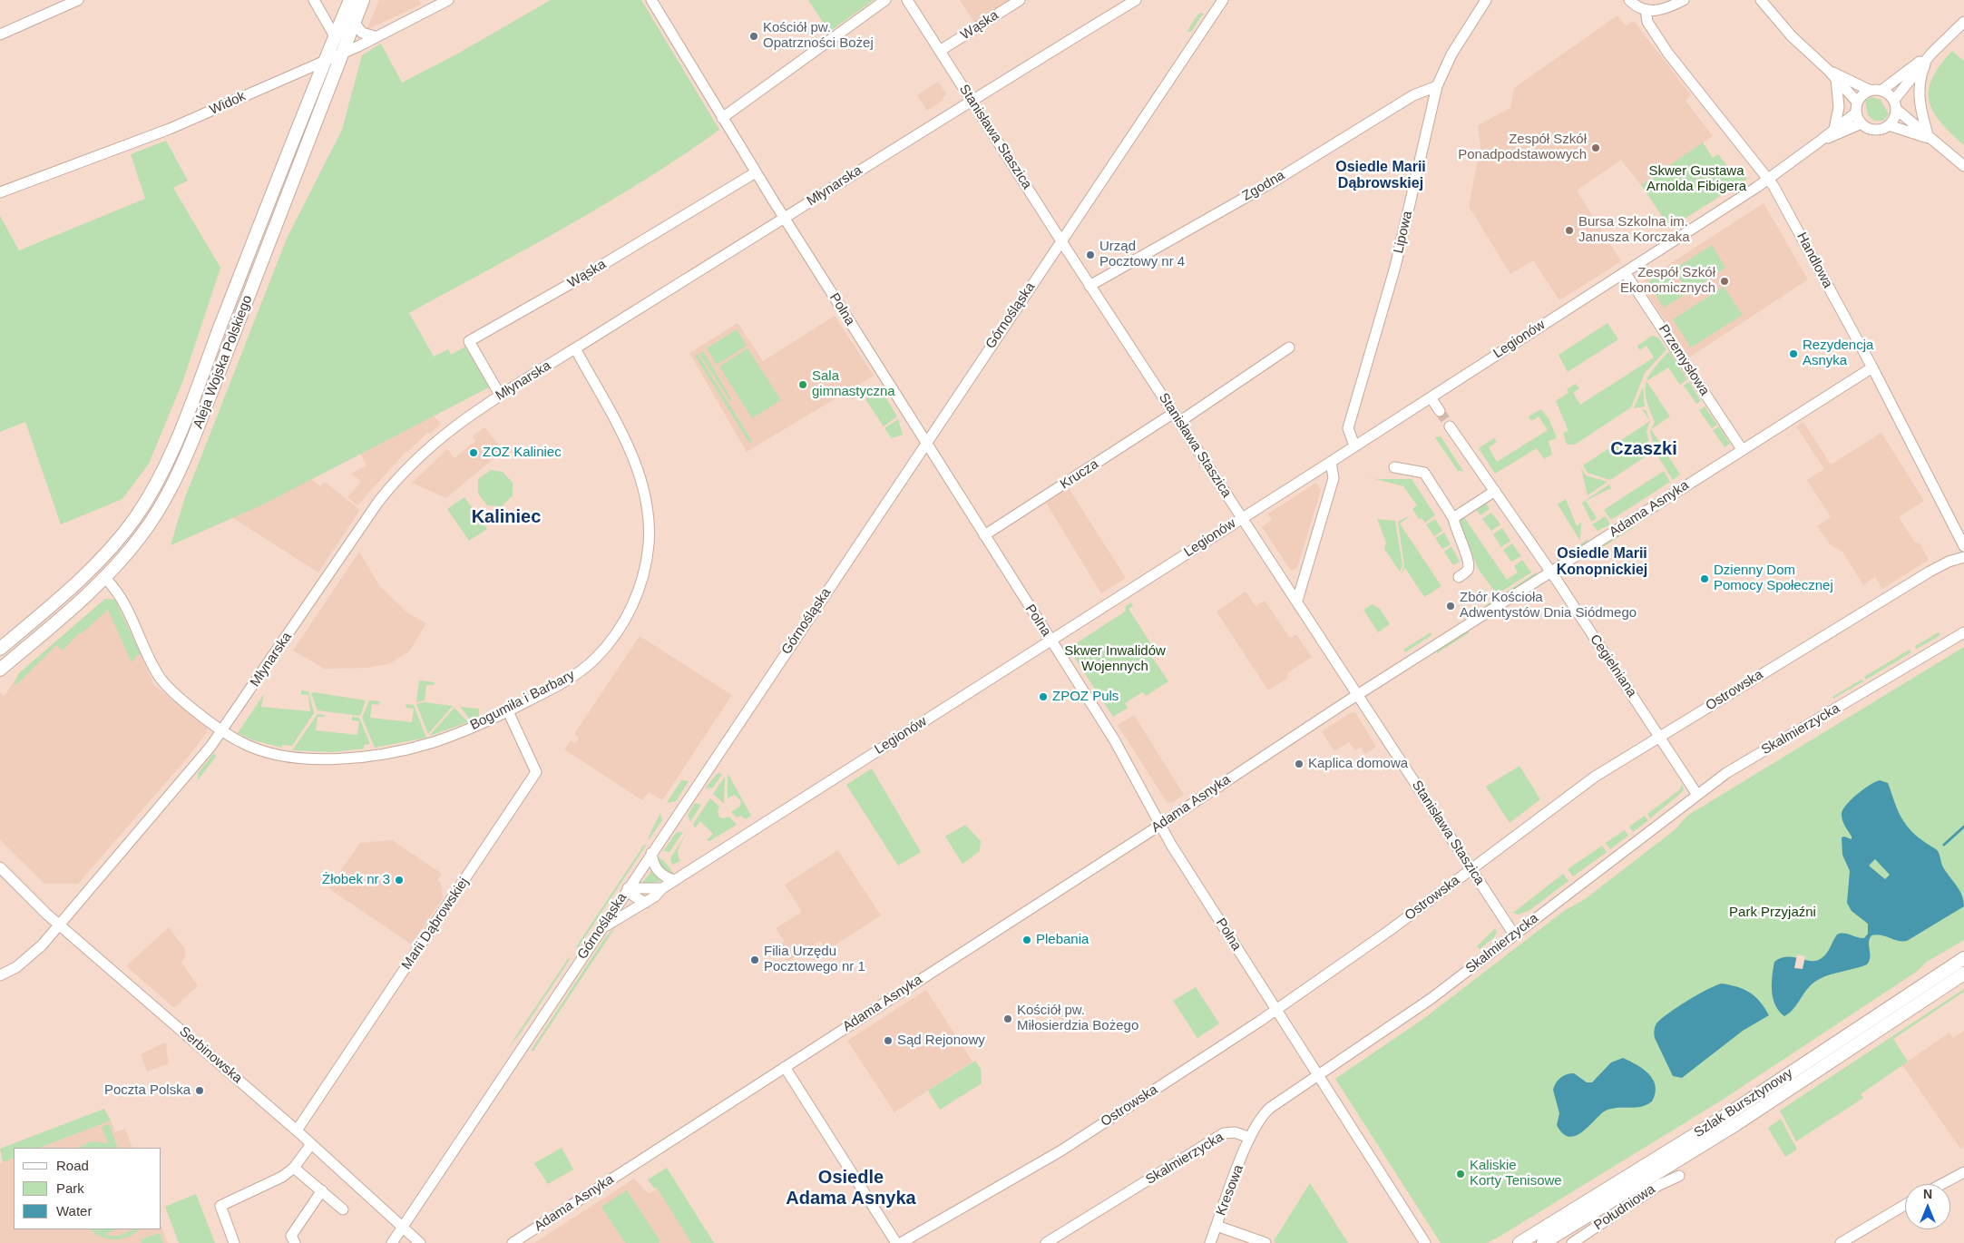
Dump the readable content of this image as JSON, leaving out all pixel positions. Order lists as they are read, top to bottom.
{
  "streets": {
    "main road": ["Aleja Wojska Polskiego", "Szlak Bursztynowy"],
    "street": [
      "Wąska",
      "Widok",
      "Stanisława Staszica",
      "Młynarska",
      "Zgodna",
      "Lipowa",
      "Handlowa",
      "Polna",
      "Górnośląska",
      "Legionów",
      "Przemysłowa",
      "Krucza",
      "Adama Asnyka",
      "Cegielniana",
      "Ostrowska",
      "Bogumiła i Barbary",
      "Skalmierzycka",
      "Marii Dąbrowskiej",
      "Serbinowska",
      "Kresowa",
      "Południowa"
    ]
  },
  "crossings": [
    ["Wąska", "Stanisława Staszica"],
    ["Wąska", "Młynarska"],
    ["Wąska", "Polna"],
    ["Widok", "Aleja Wojska Polskiego"],
    ["Stanisława Staszica", "Młynarska"],
    ["Stanisława Staszica", "Zgodna"],
    ["Stanisława Staszica", "Górnośląska"],
    ["Stanisława Staszica", "Legionów"],
    ["Stanisława Staszica", "Krucza"],
    ["Stanisława Staszica", "Adama Asnyka"],
    ["Stanisława Staszica", "Ostrowska"],
    ["Stanisława Staszica", "Skalmierzycka"],
    ["Młynarska", "Polna"],
    ["Młynarska", "Bogumiła i Barbary"],
    ["Młynarska", "Serbinowska"],
    ["Zgodna", "Lipowa"],
    ["Lipowa", "Legionów"],
    ["Handlowa", "Legionów"],
    ["Handlowa", "Adama Asnyka"],
    ["Polna", "Górnośląska"],
    ["Polna", "Legionów"],
    ["Polna", "Krucza"],
    ["Polna", "Adama Asnyka"],
    ["Polna", "Ostrowska"],
    ["Polna", "Skalmierzycka"],
    ["Górnośląska", "Legionów"],
    ["Górnośląska", "Serbinowska"],
    ["Legionów", "Przemysłowa"],
    ["Przemysłowa", "Adama Asnyka"],
    ["Aleja Wojska Polskiego", "Bogumiła i Barbary"],
    ["Adama Asnyka", "Cegielniana"],
    ["Cegielniana", "Ostrowska"],
    ["Cegielniana", "Skalmierzycka"],
    ["Bogumiła i Barbary", "Marii Dąbrowskiej"],
    ["Skalmierzycka", "Kresowa"],
    ["Marii Dąbrowskiej", "Serbinowska"]
  ],
  "districts": [
    "Osiedle Marii Dąbrowskiej",
    "Czaszki",
    "Kaliniec",
    "Osiedle Marii Konopnickiej",
    "Osiedle Adama Asnyka"
  ],
  "parks": ["Skwer Gustawa Arnolda Fibigera", "Skwer Inwalidów Wojennych", "Park Przyjaźni"],
  "places": [
    "Kościół pw. Opatrzności Bożej",
    "Zespół Szkół Ponadpodstawowych",
    "Bursa Szkolna im. Janusza Korczaka",
    "Urząd Pocztowy nr 4",
    "Zespół Szkół Ekonomicznych",
    "Rezydencja Asnyka",
    "Sala gimnastyczna",
    "ZOZ Kaliniec",
    "Dzienny Dom Pomocy Społecznej",
    "Zbór Kościoła Adwentystów Dnia Siódmego",
    "ZPOZ Puls",
    "Kaplica domowa",
    "Żłobek nr 3",
    "Plebania",
    "Filia Urzędu Pocztowego nr 1",
    "Kościół pw. Miłosierdzia Bożego",
    "Sąd Rejonowy",
    "Poczta Polska",
    "Kaliskie Korty Tenisowe"
  ],
  "legend": ["Road", "Park", "Water"],
  "north": "top"
}
